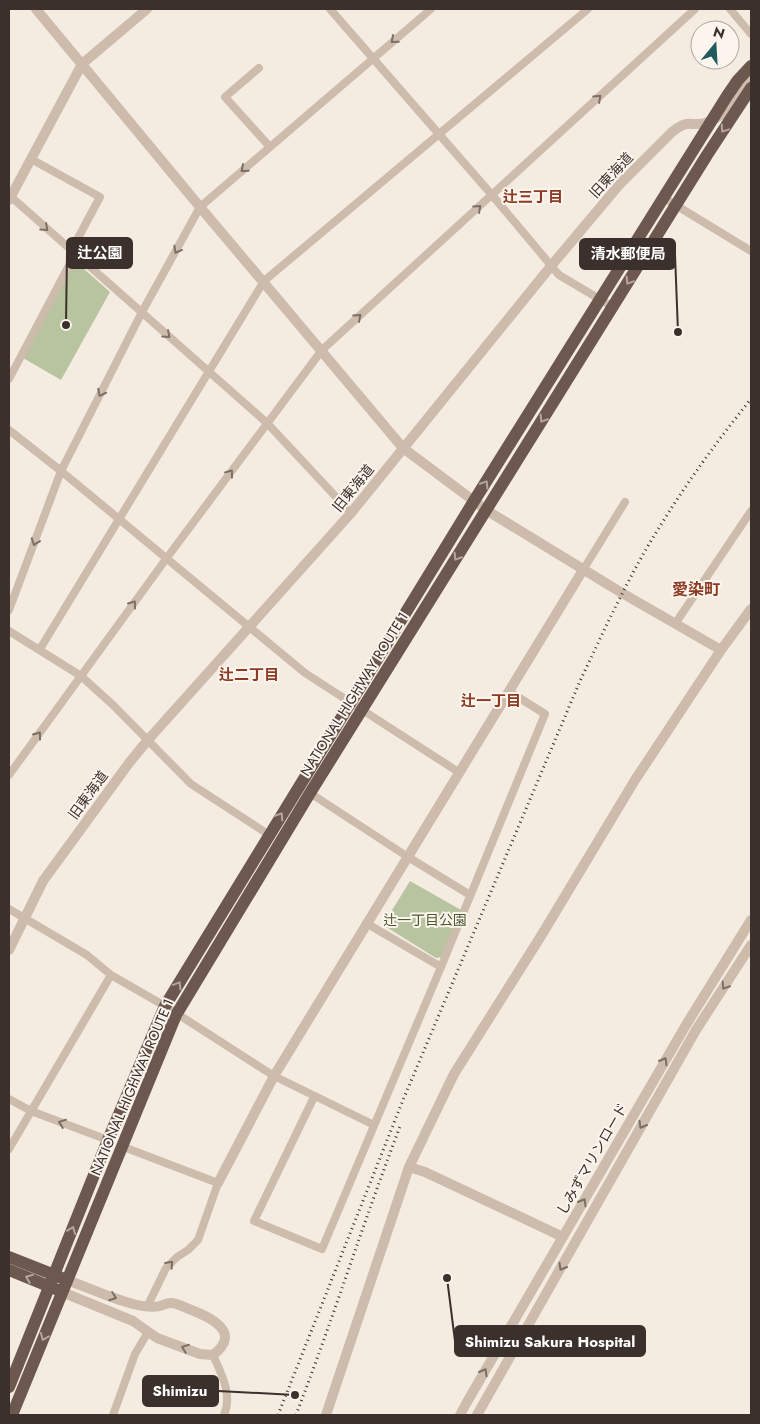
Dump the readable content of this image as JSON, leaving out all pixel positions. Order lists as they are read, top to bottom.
{
  "streets": {
    "highway": ["NATIONAL HIGHWAY ROUTE 1"],
    "street": ["旧東海道", "しみずマリンロード"]
  },
  "crossings": [
    ["旧東海道", "NATIONAL HIGHWAY ROUTE 1"]
  ],
  "districts": [
    "辻三丁目",
    "愛染町",
    "辻二丁目",
    "辻一丁目"
  ],
  "parks": ["辻一丁目公園"],
  "places": [
    "辻公園",
    "清水郵便局",
    "Shimizu Sakura Hospital",
    "Shimizu"
  ],
  "north": "top"
}
